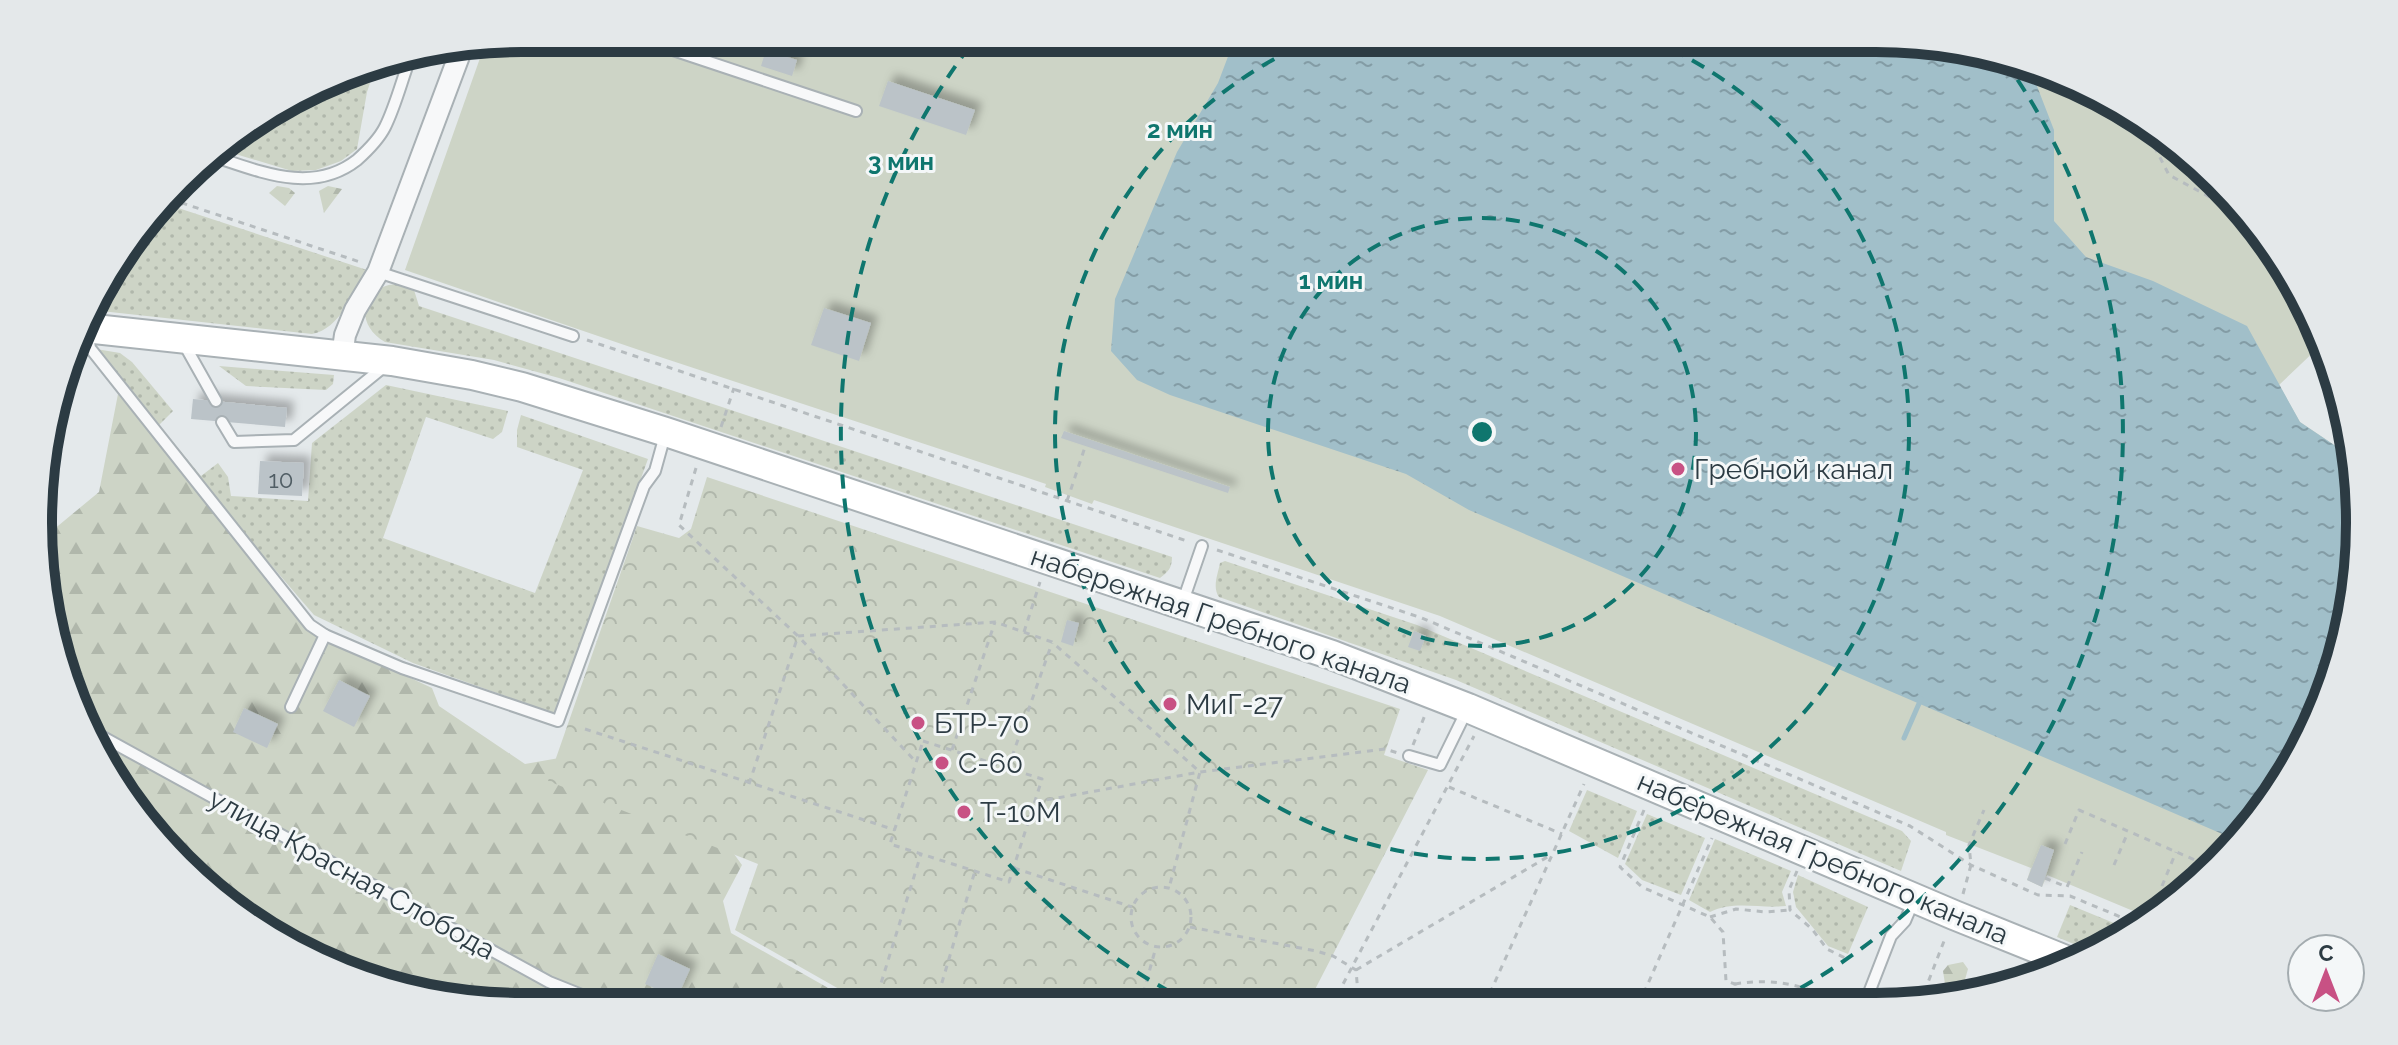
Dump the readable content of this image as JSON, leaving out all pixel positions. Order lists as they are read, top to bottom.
{
  "streets": {
    "street": ["набережная Гребного канала"],
    "lane": ["улица Красная Слобода"]
  },
  "places": [
    "Гребной канал",
    "МиГ-27",
    "БТР-70",
    "С-60",
    "Т-10М"
  ],
  "house_numbers": ["10"],
  "north": "top",
  "rings": ["2 мин", "3 мин", "1 мин"]
}
